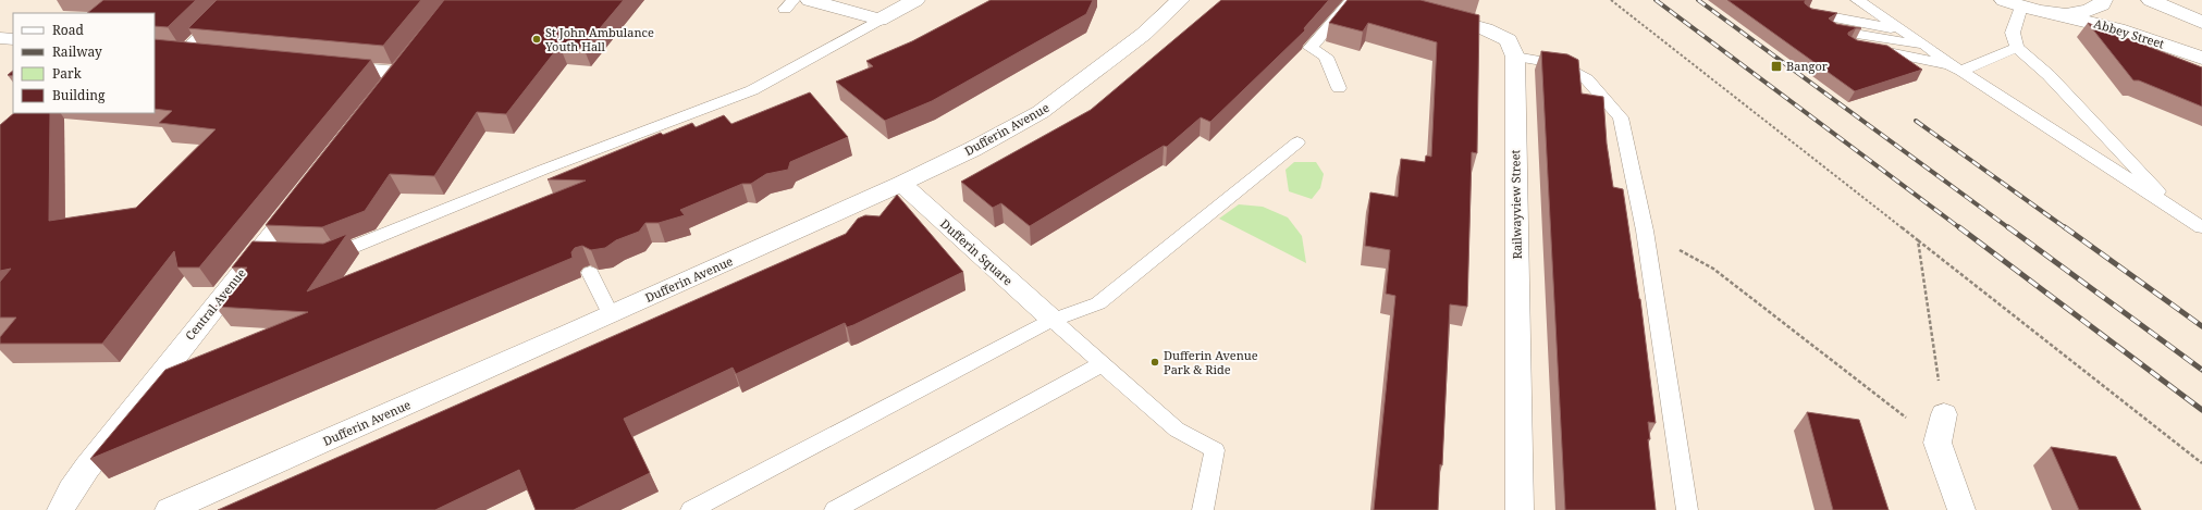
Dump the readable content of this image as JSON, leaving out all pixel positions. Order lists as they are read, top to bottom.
{
  "streets": {
    "street": [
      "Abbey Street",
      "Dufferin Avenue",
      "Railwayview Street",
      "Dufferin Square",
      "Central Avenue"
    ]
  },
  "crossings": [
    ["Dufferin Avenue", "Dufferin Square"]
  ],
  "places": {
    "other": ["St John Ambulance Youth Hall", "Dufferin Avenue Park & Ride"],
    "transit": ["Bangor"]
  },
  "legend": [
    "Road",
    "Railway",
    "Park",
    "Building"
  ]
}
